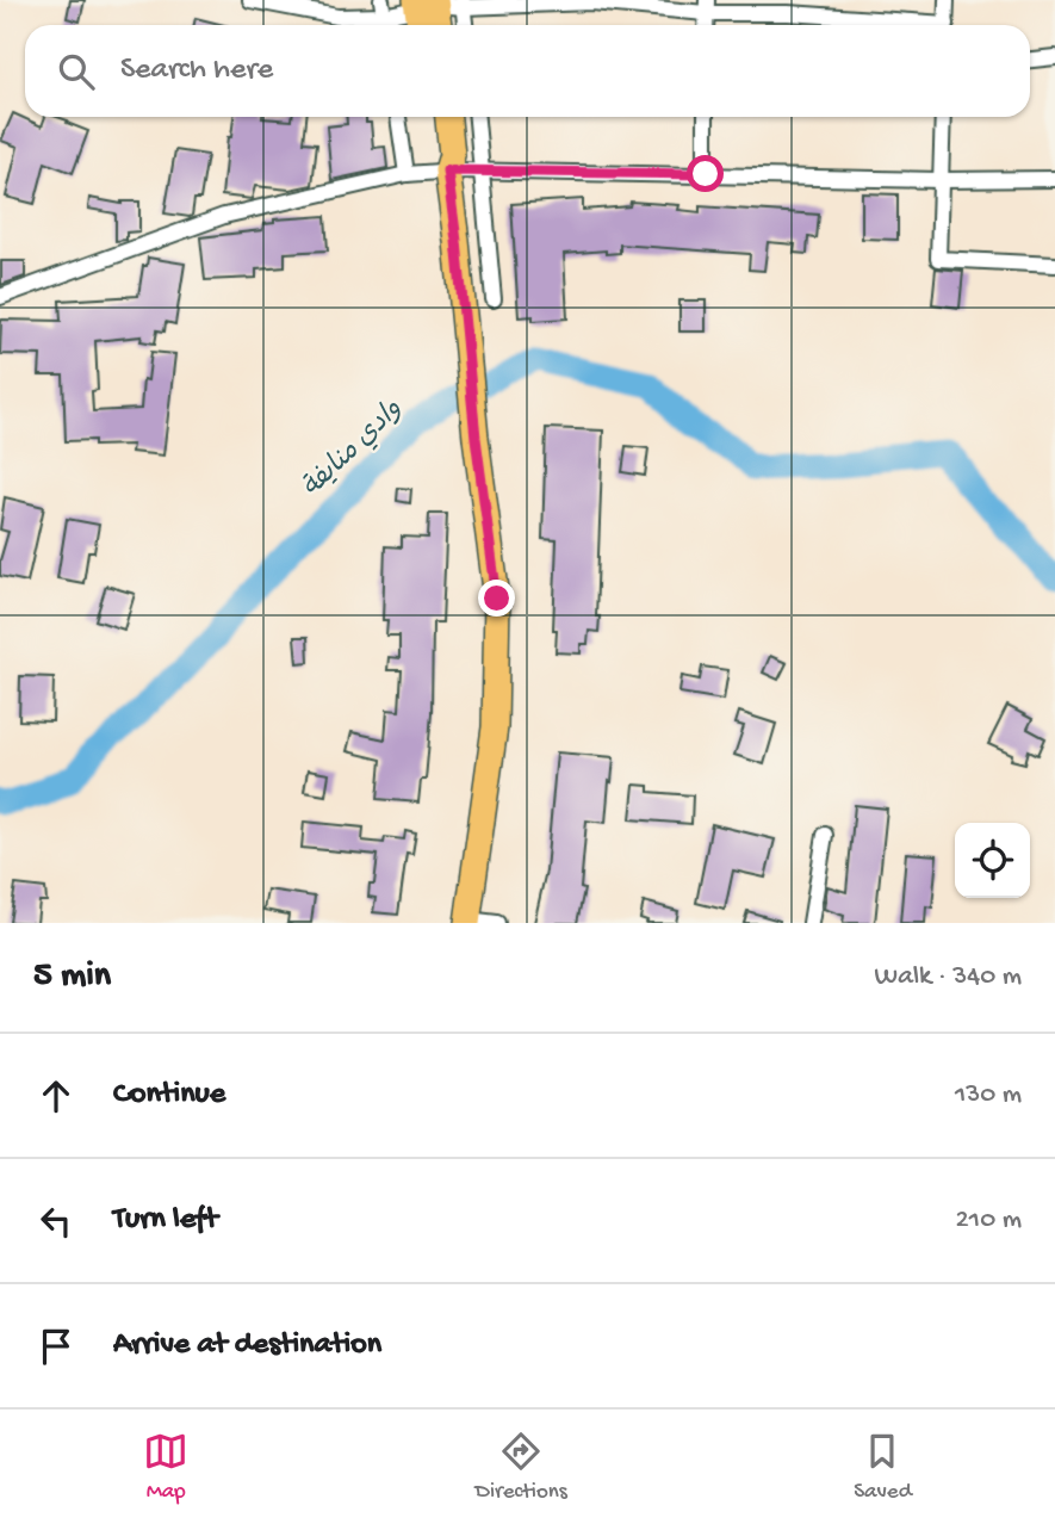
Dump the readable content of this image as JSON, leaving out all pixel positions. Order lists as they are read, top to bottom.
{
  "water": ["وادي منايفة"],
  "page": {
    "search": "Search here",
    "heading": ["5 min", "Walk · 340 m"],
    "list": [
      ["Continue", "130 m"],
      ["Turn left", "210 m"],
      "Arrive at destination"
    ],
    "nav": ["Map", "Directions", "Saved"]
  }
}
